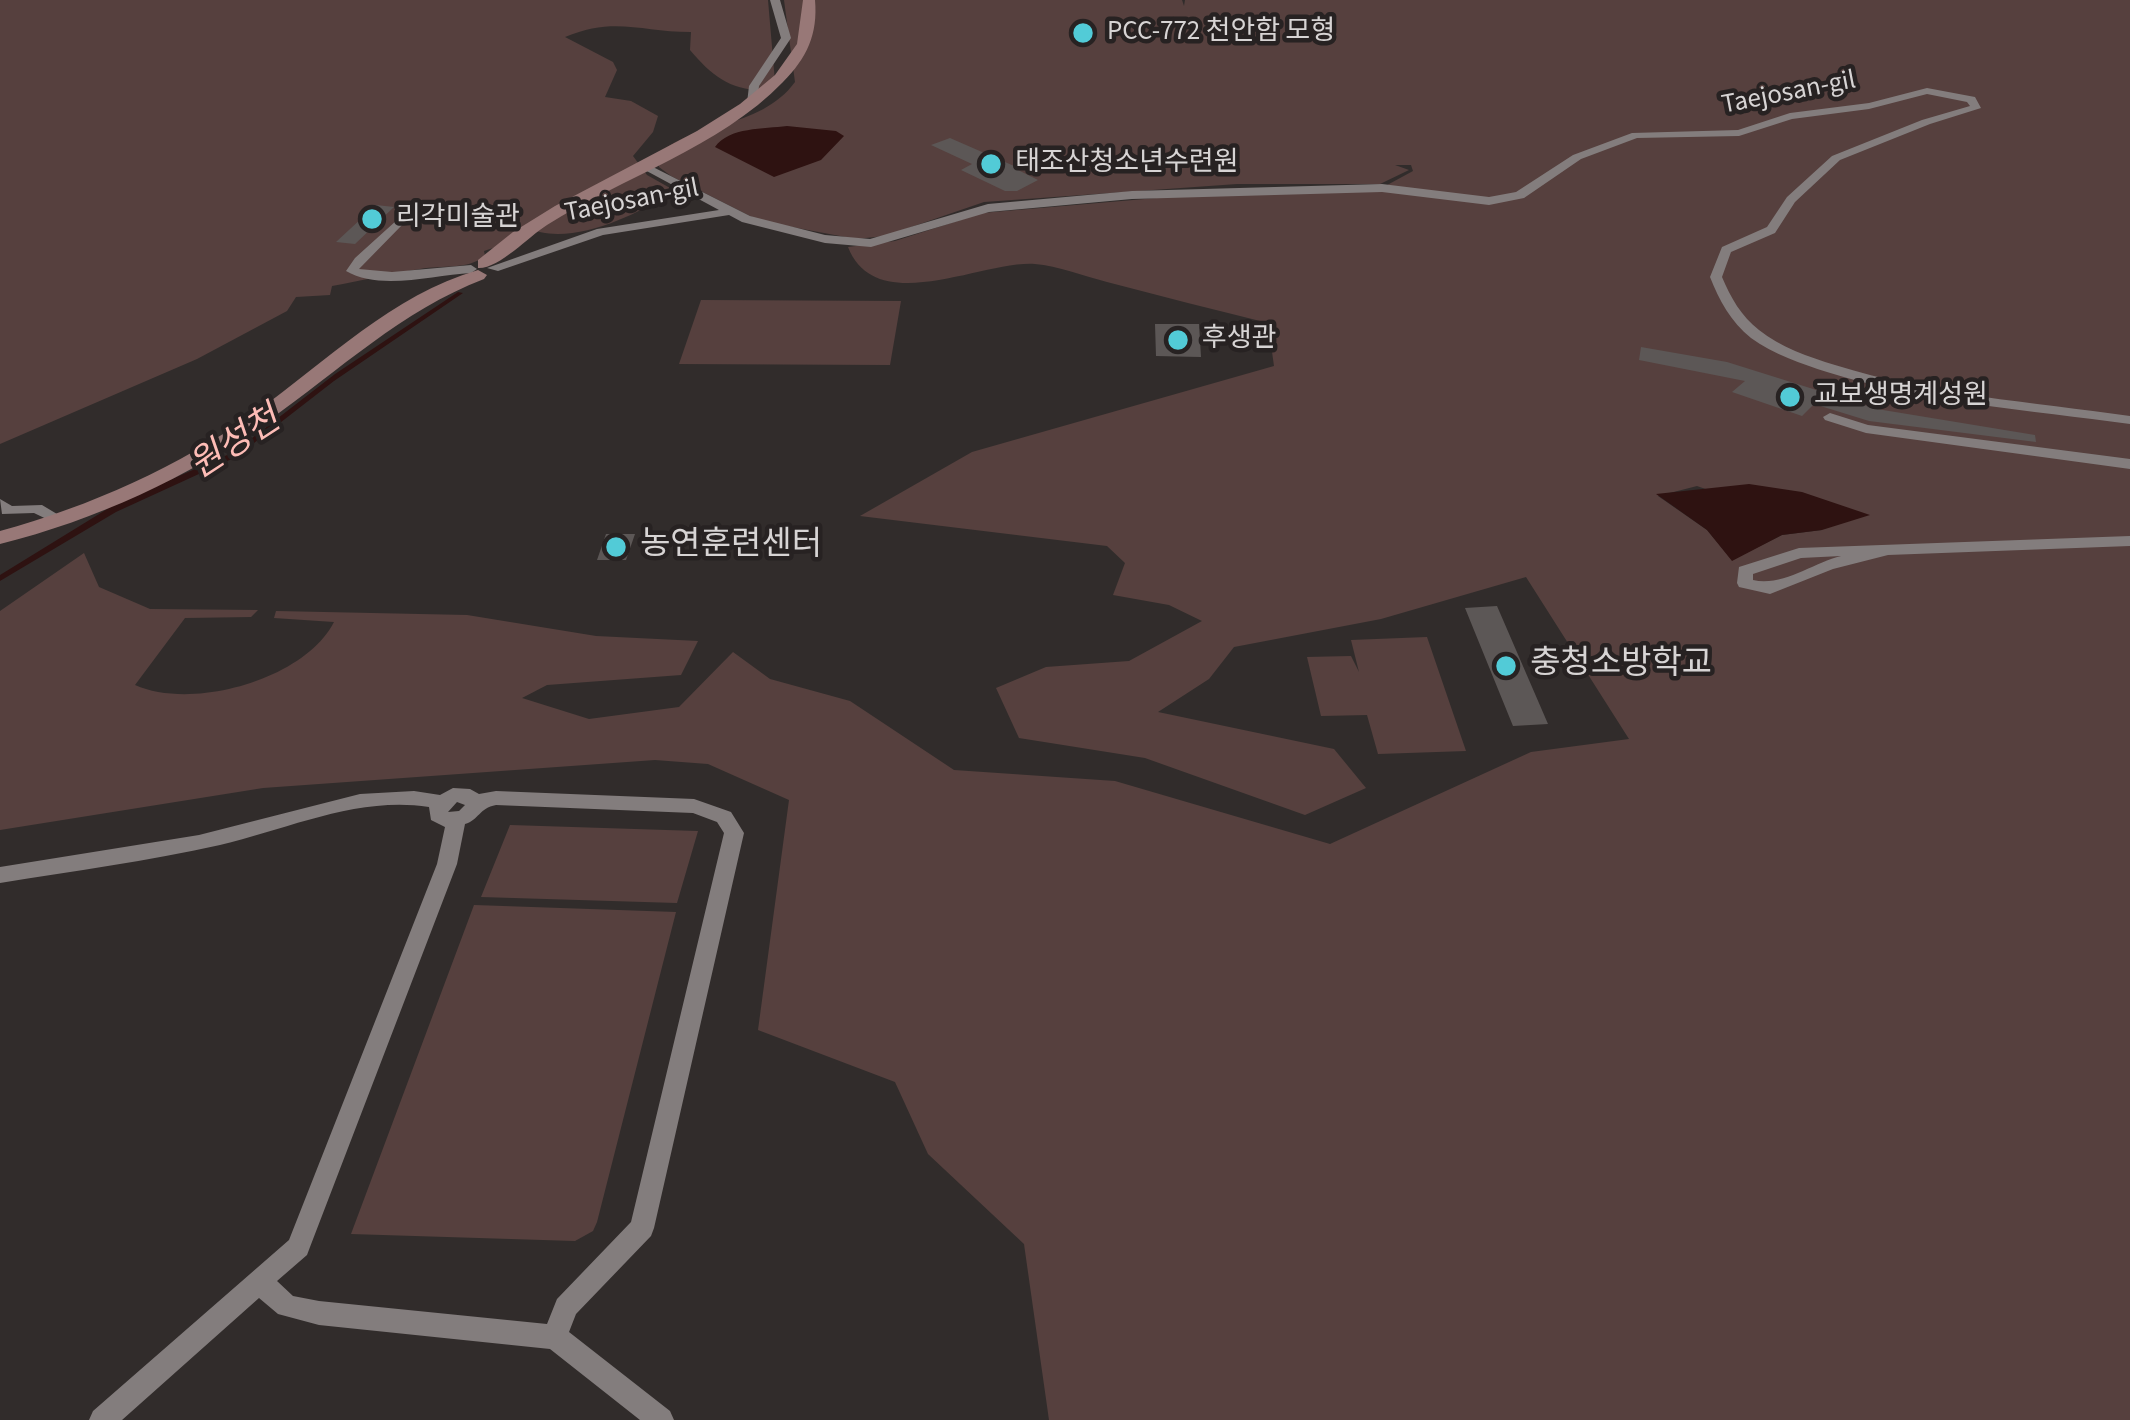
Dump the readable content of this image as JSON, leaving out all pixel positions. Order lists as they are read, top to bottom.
{
  "streets": {
    "street": ["Taejosan-gil"]
  },
  "water": ["원성천"],
  "places": [
    "PCC-772 천안함 모형",
    "태조산청소년수련원",
    "리각미술관",
    "후생관",
    "교보생명계성원",
    "농연훈련센터",
    "충청소방학교"
  ]
}
